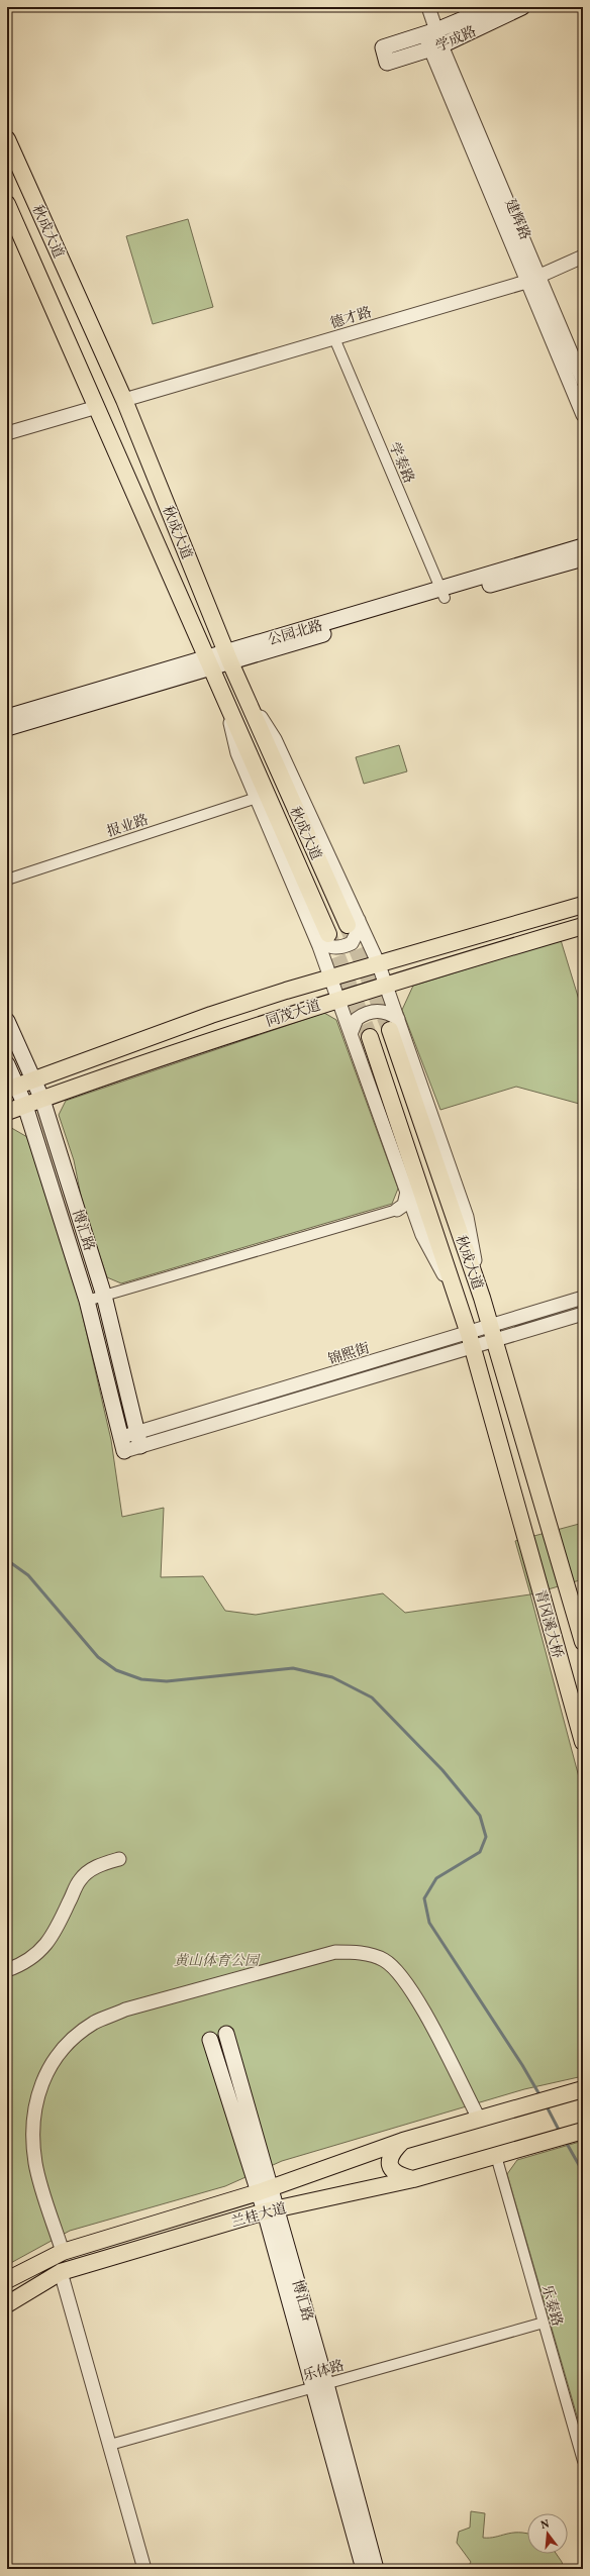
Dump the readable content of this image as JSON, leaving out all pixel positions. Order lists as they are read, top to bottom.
{
  "streets": {
    "main road": [
      "学成路",
      "秋成大道",
      "公园北路",
      "同茂大道",
      "博汇路",
      "青冈溪大桥",
      "兰桂大道"
    ],
    "street": [
      "建辉路",
      "德才路",
      "学泰路",
      "报业路",
      "锦熙街",
      "乐泰路",
      "乐体路"
    ]
  },
  "crossings": [
    ["学成路", "建辉路"],
    ["建辉路", "德才路"],
    ["秋成大道", "德才路"],
    ["秋成大道", "公园北路"],
    ["秋成大道", "锦熙街"],
    ["秋成大道", "青冈溪大桥"],
    ["德才路", "学泰路"],
    ["学泰路", "公园北路"],
    ["同茂大道", "博汇路"],
    ["博汇路", "锦熙街"],
    ["博汇路", "兰桂大道"],
    ["博汇路", "乐体路"],
    ["兰桂大道", "乐泰路"],
    ["乐泰路", "乐体路"]
  ],
  "parks": ["黄山体育公园"],
  "north": "top"
}
